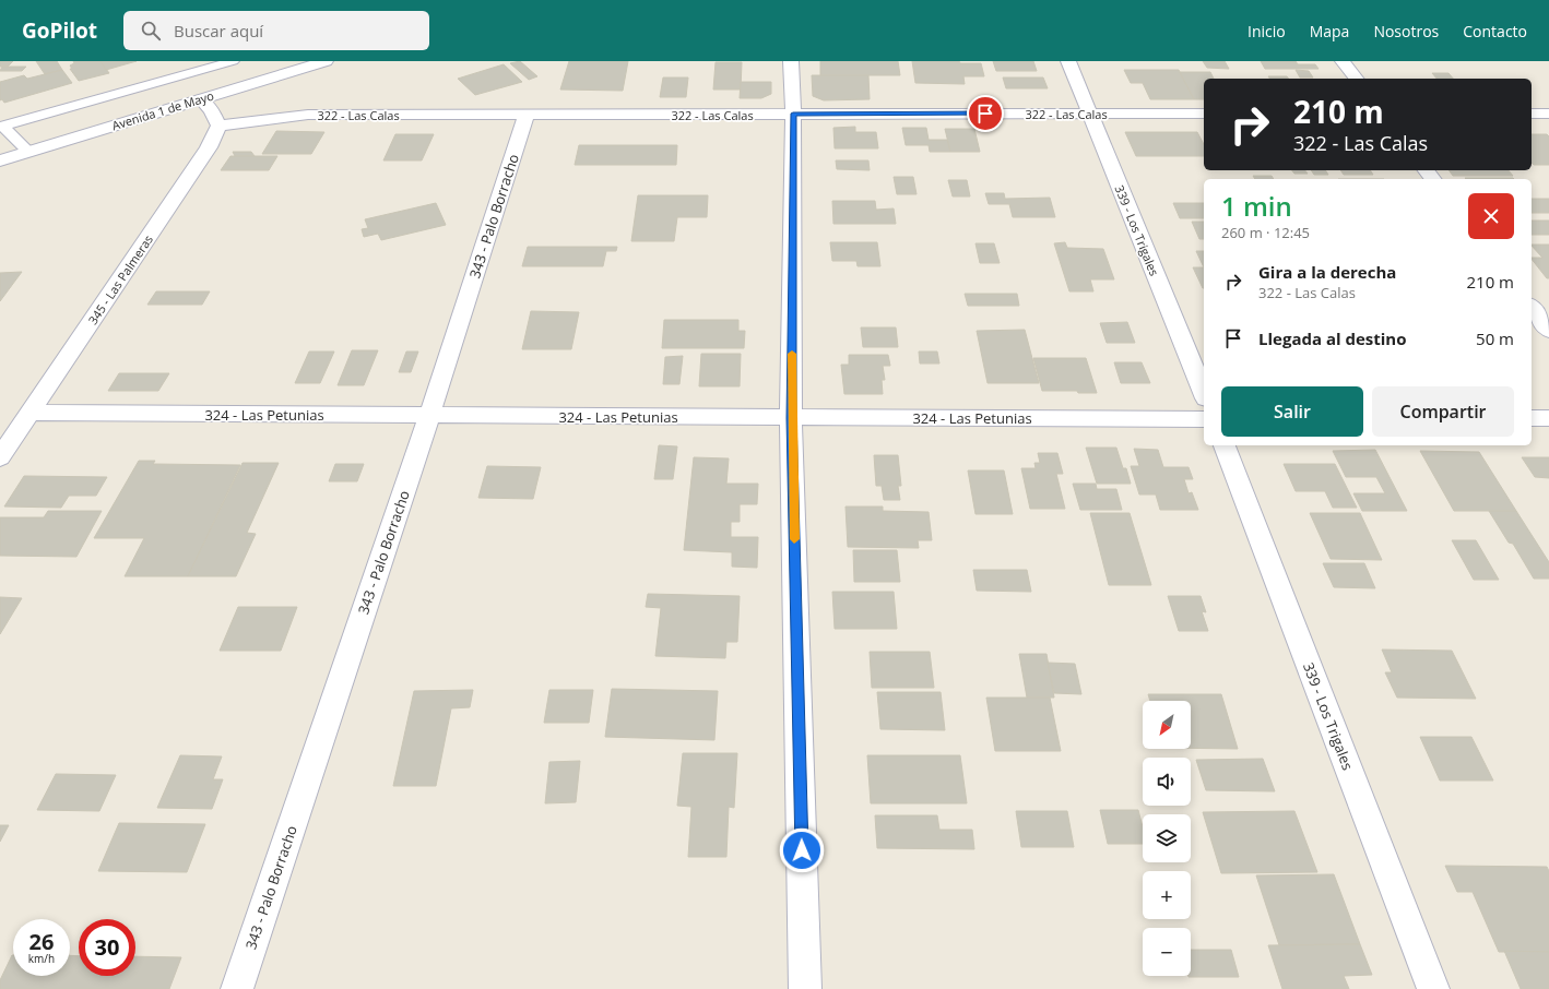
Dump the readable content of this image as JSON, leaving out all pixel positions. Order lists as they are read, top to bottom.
{
  "streets": {
    "street": [
      "Avenida 1 de Mayo",
      "322 - Las Calas",
      "343 - Palo Borracho",
      "339 - Los Trigales",
      "345 - Las Palmeras",
      "324 - Las Petunias"
    ]
  },
  "crossings": [
    ["322 - Las Calas", "343 - Palo Borracho"],
    ["322 - Las Calas", "339 - Los Trigales"],
    ["322 - Las Calas", "345 - Las Palmeras"],
    ["343 - Palo Borracho", "324 - Las Petunias"],
    ["345 - Las Palmeras", "324 - Las Petunias"]
  ],
  "north": "bottom left",
  "page": {
    "header": "GoPilot",
    "search": "Buscar aquí",
    "nav": [
      "Inicio",
      "Mapa",
      "Nosotros",
      "Contacto"
    ],
    "turn": ["210 m", "322 - Las Calas"],
    "heading": ["1 min", "260 m · 12:45"],
    "list": [
      {
        "name": "Gira a la derecha",
        "note": "322 - Las Calas",
        "value": "210 m"
      },
      {
        "name": "Llegada al destino",
        "value": "50 m"
      }
    ],
    "buttons": ["Salir", "Compartir"],
    "map_buttons": ["+", "−"],
    "speed": "26 km/h",
    "limit": "30"
  }
}
